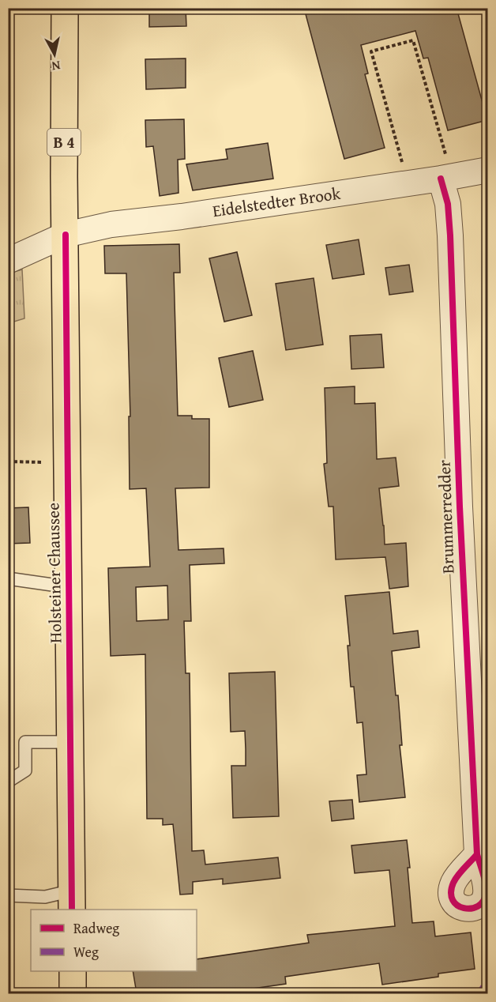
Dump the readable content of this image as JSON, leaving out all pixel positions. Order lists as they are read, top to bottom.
{
  "streets": {
    "main road": ["B 4", "Holsteiner Chaussee"],
    "street": ["Eidelstedter Brook", "Brummerredder"]
  },
  "crossings": [
    ["Eidelstedter Brook", "Brummerredder"],
    ["Eidelstedter Brook", "Holsteiner Chaussee"]
  ],
  "legend": ["Radweg", "Weg"],
  "north": "bottom"
}
